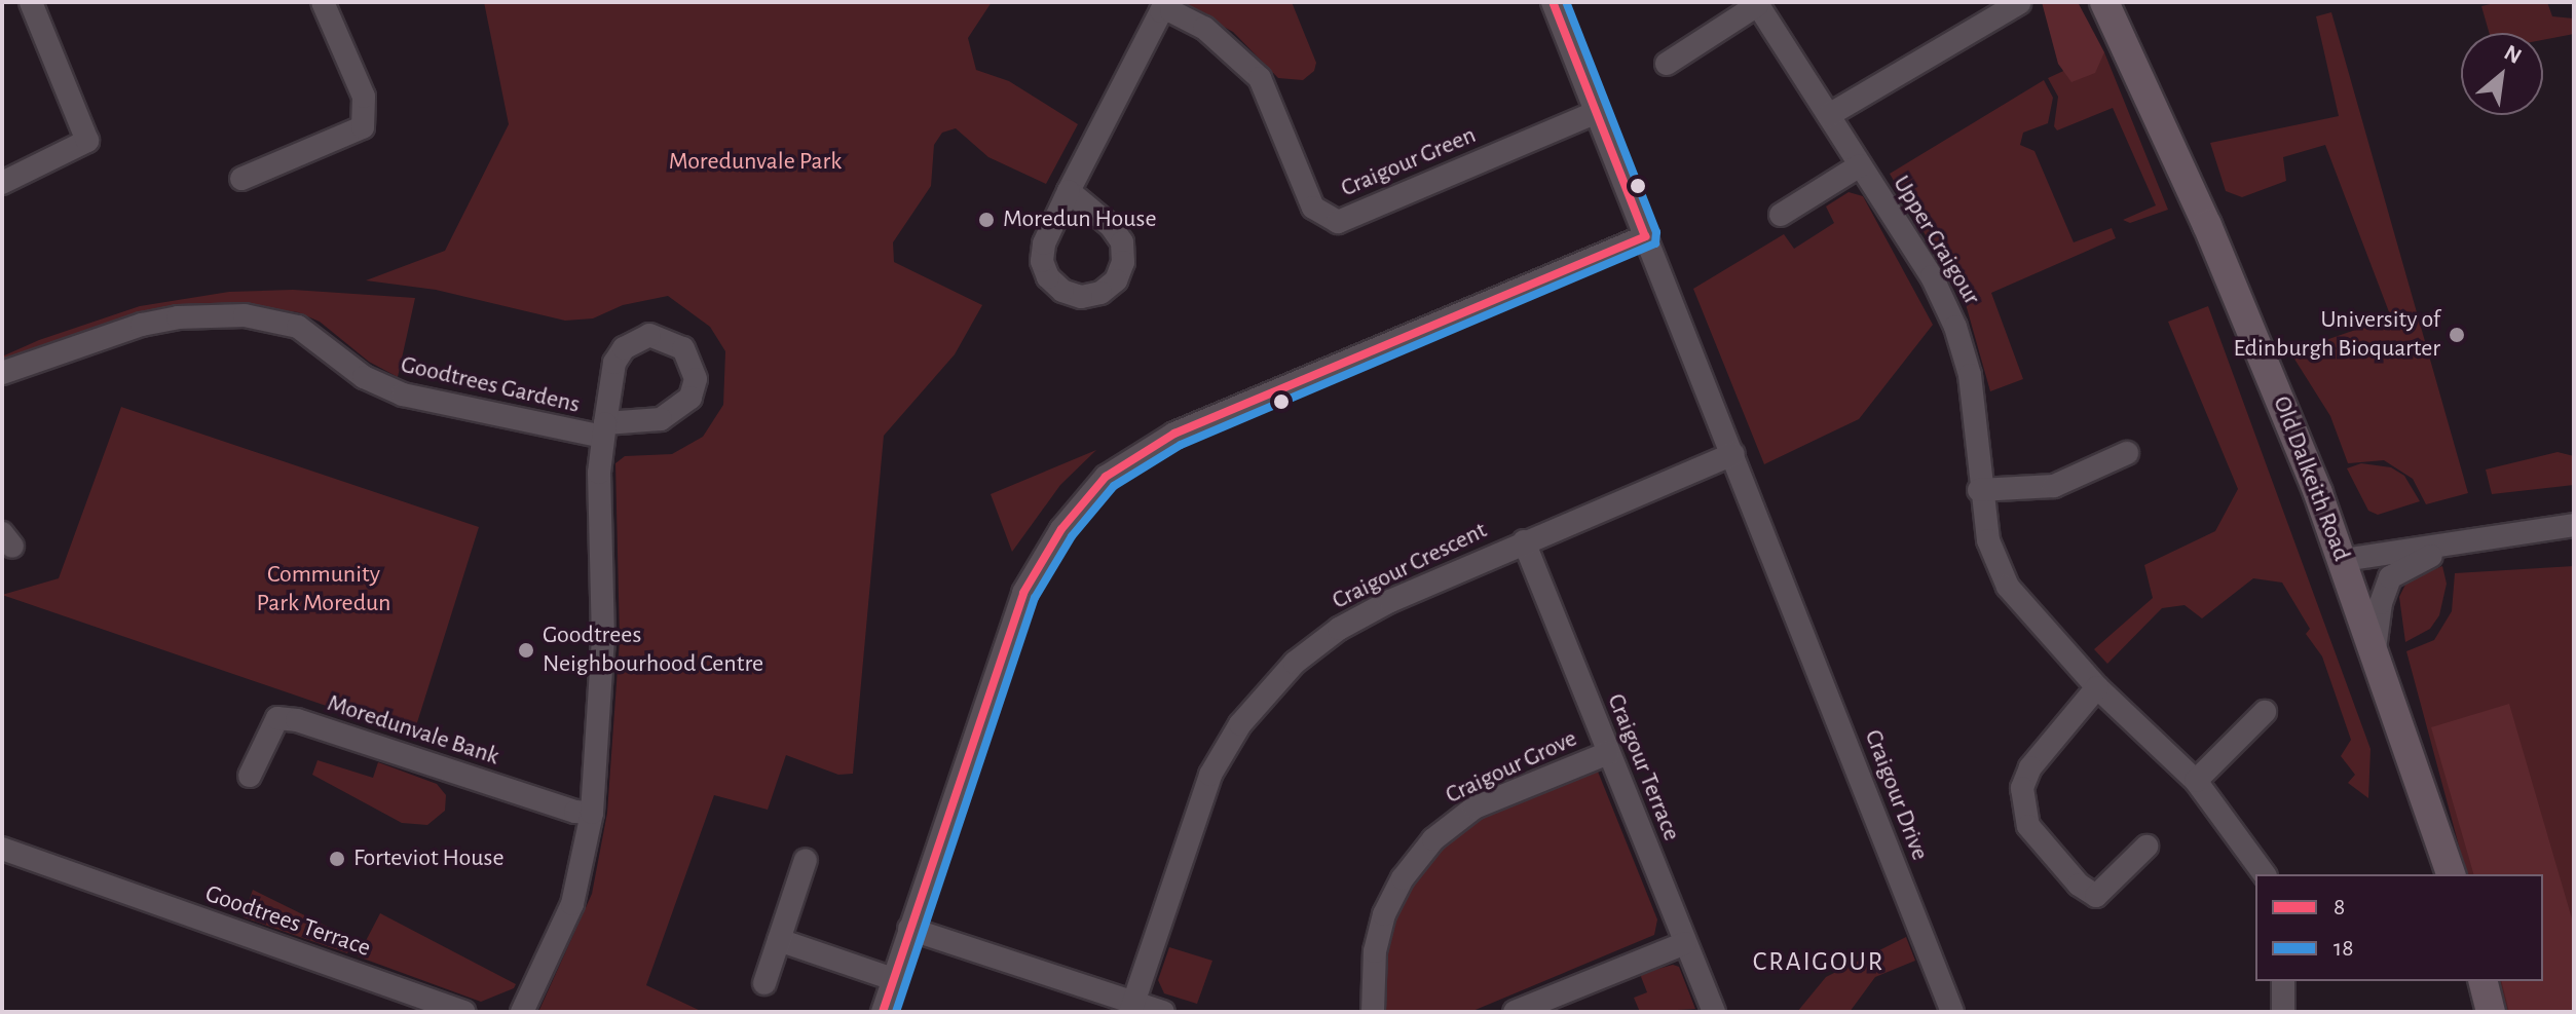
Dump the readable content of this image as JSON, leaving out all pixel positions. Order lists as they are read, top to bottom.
{
  "streets": {
    "main road": ["Old Dalkeith Road"],
    "street": [
      "Craigour Green",
      "Upper Craigour",
      "Goodtrees Gardens",
      "Craigour Crescent",
      "Moredunvale Bank",
      "Craigour Grove",
      "Craigour Terrace",
      "Craigour Drive",
      "Goodtrees Terrace"
    ]
  },
  "crossings": [
    ["Craigour Green", "Craigour Drive"],
    ["Craigour Crescent", "Craigour Terrace"],
    ["Craigour Crescent", "Craigour Drive"],
    ["Craigour Grove", "Craigour Terrace"]
  ],
  "districts": ["CRAIGOUR"],
  "parks": ["Moredunvale Park", "Community Park Moredun"],
  "places": [
    "Moredun House",
    "University of Edinburgh Bioquarter",
    "Goodtrees Neighbourhood Centre",
    "Forteviot House"
  ],
  "lines": ["transit line 8", "transit line 18"],
  "legend": ["8", "18"],
  "north": "top right"
}
